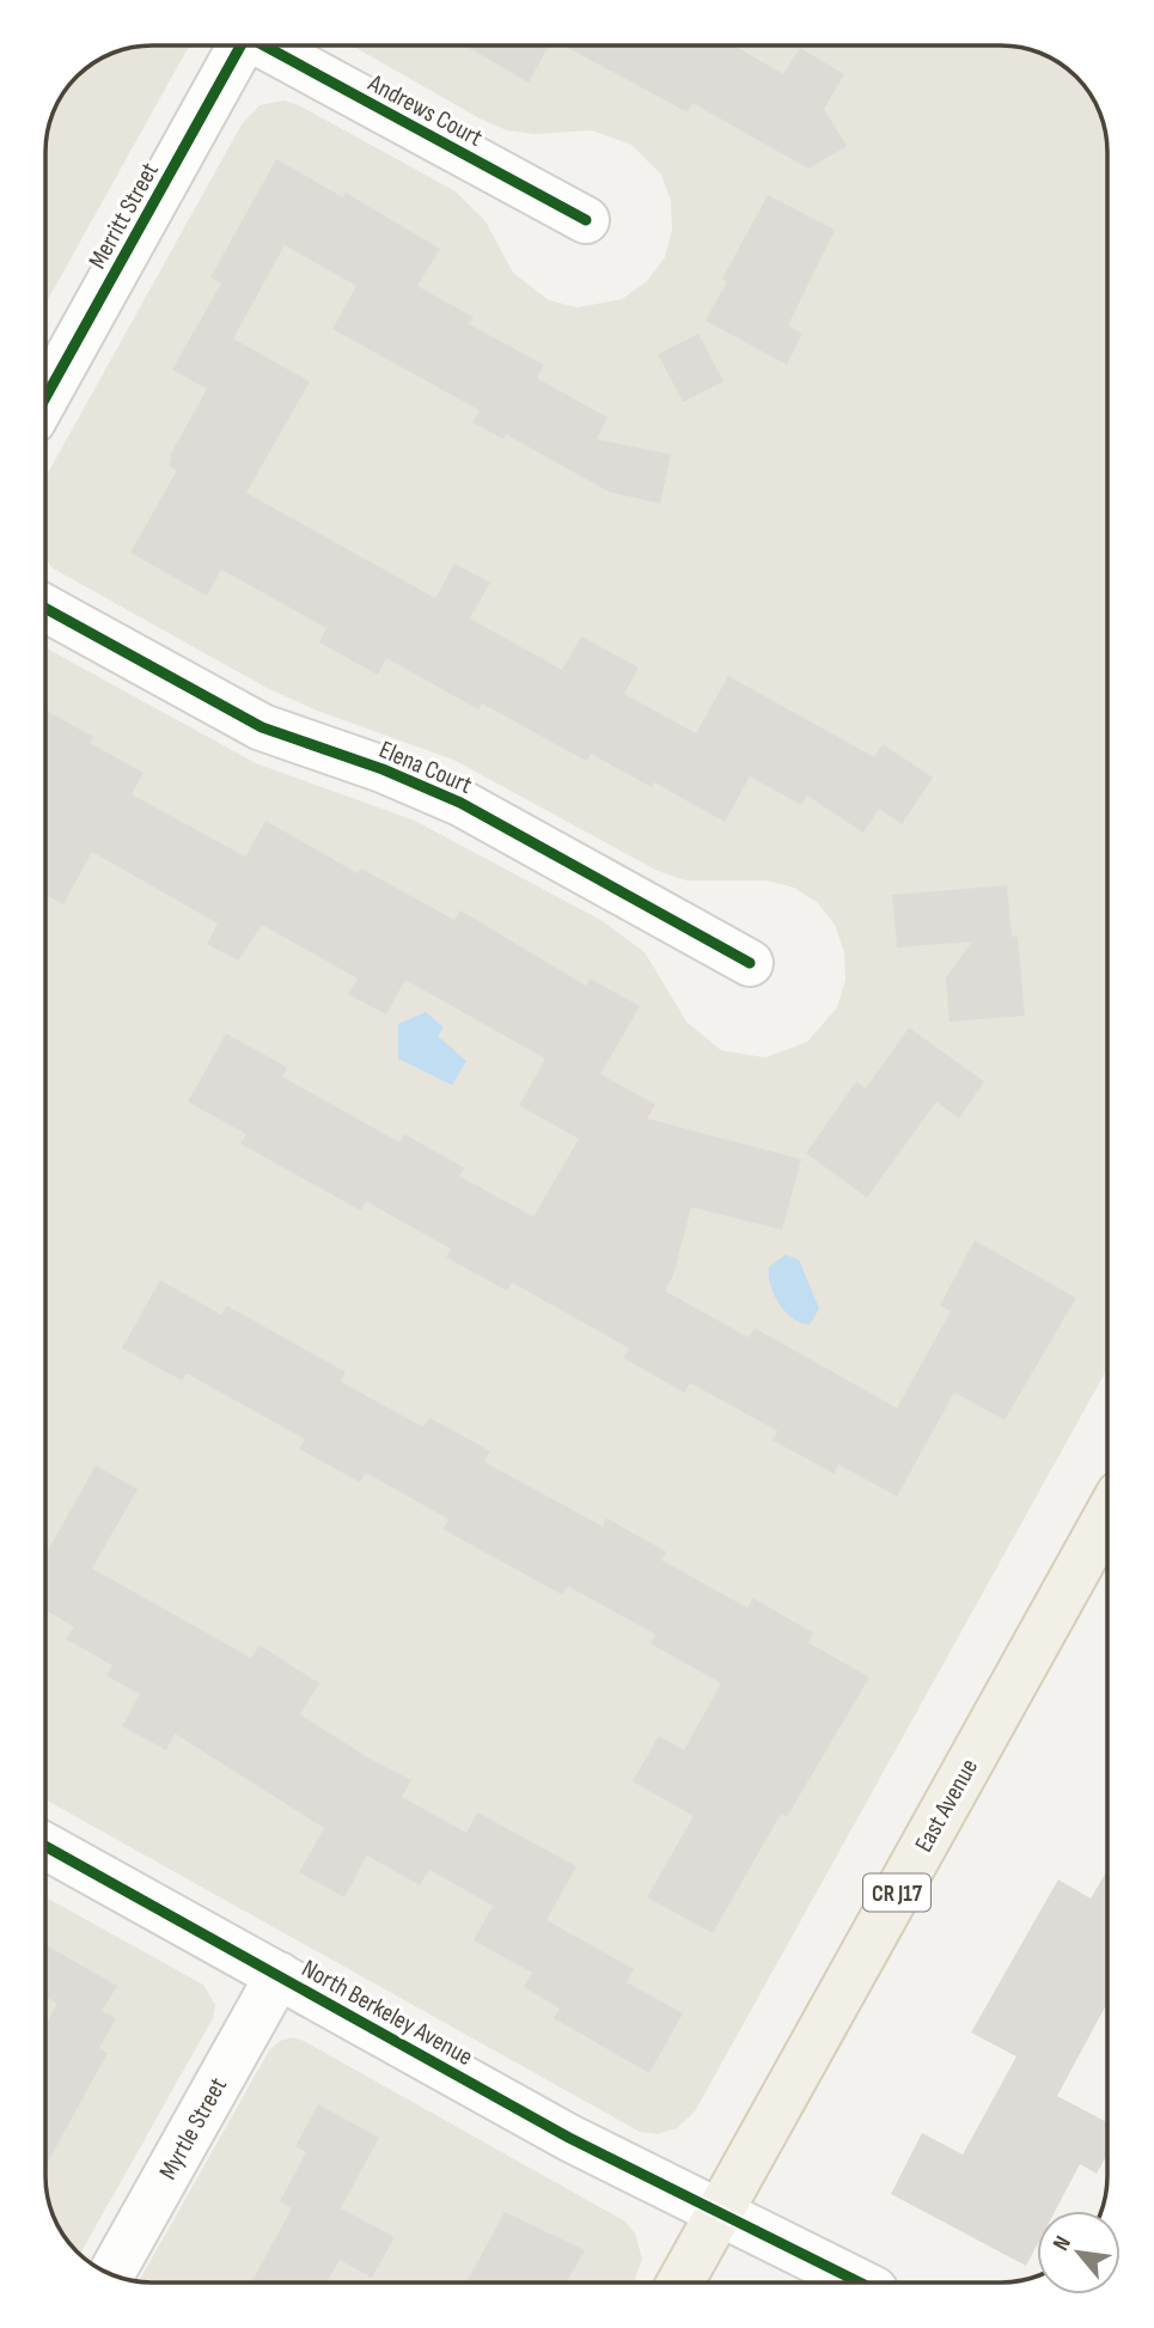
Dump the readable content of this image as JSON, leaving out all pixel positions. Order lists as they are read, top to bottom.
{
  "streets": {
    "main road": ["East Avenue", "CR J17"],
    "street": [
      "Andrews Court",
      "Merritt Street",
      "Elena Court",
      "North Berkeley Avenue",
      "Myrtle Street"
    ]
  },
  "crossings": [
    ["East Avenue", "North Berkeley Avenue"],
    ["North Berkeley Avenue", "Myrtle Street"]
  ],
  "north": "top left"
}
